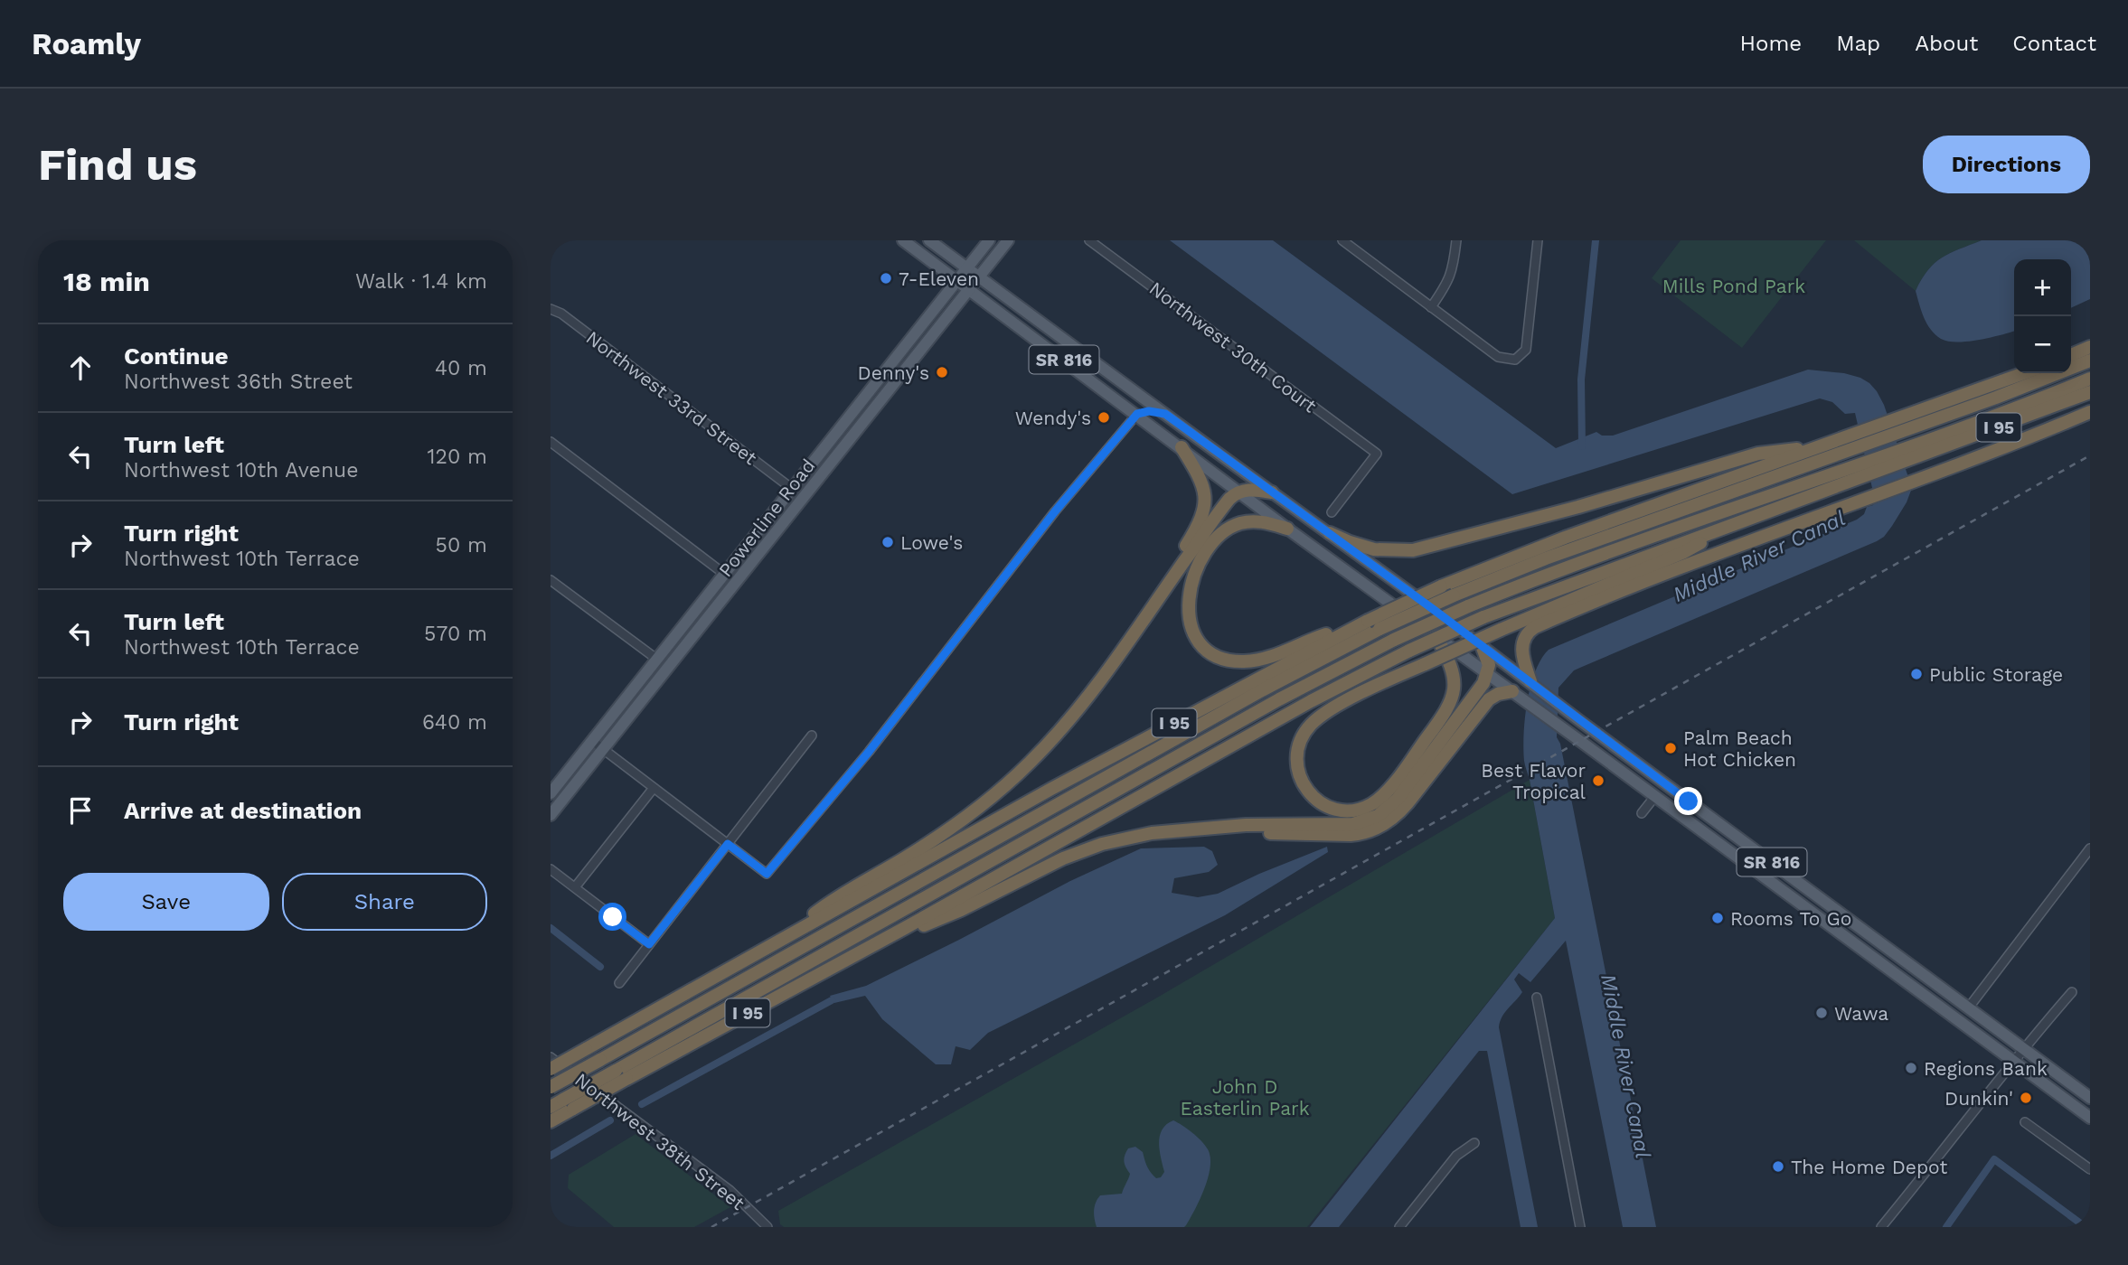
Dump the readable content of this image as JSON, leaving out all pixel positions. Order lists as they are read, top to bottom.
{
  "streets": {
    "highway": ["I 95"],
    "main road": ["SR 816", "Powerline Road"],
    "street": ["Northwest 30th Court", "Northwest 33rd Street", "Northwest 38th Street"]
  },
  "crossings": [
    ["SR 816", "Powerline Road"],
    ["Northwest 33rd Street", "Powerline Road"]
  ],
  "water": ["Middle River Canal"],
  "parks": ["Mills Pond Park", "John D Easterlin Park"],
  "places": [
    "7-Eleven",
    "Denny's",
    "Wendy's",
    "Lowe's",
    "Public Storage",
    "Palm Beach Hot Chicken",
    "Best Flavor Tropical",
    "Rooms To Go",
    "Wawa",
    "Regions Bank",
    "Dunkin'",
    "The Home Depot"
  ],
  "page": {
    "header": "Roamly",
    "nav": [
      "Home",
      "Map",
      "About",
      "Contact"
    ],
    "buttons": [
      "Directions",
      ["Save", "Share"]
    ],
    "title": "Find us",
    "heading": ["18 min", "Walk · 1.4 km"],
    "map_buttons": ["+", "−"],
    "list": [
      ["Continue", "Northwest 36th Street", "40 m"],
      ["Turn left", "Northwest 10th Avenue", "120 m"],
      ["Turn right", "Northwest 10th Terrace", "50 m"],
      ["Turn left", "Northwest 10th Terrace", "570 m"],
      ["Turn right", "640 m"],
      "Arrive at destination"
    ]
  }
}
